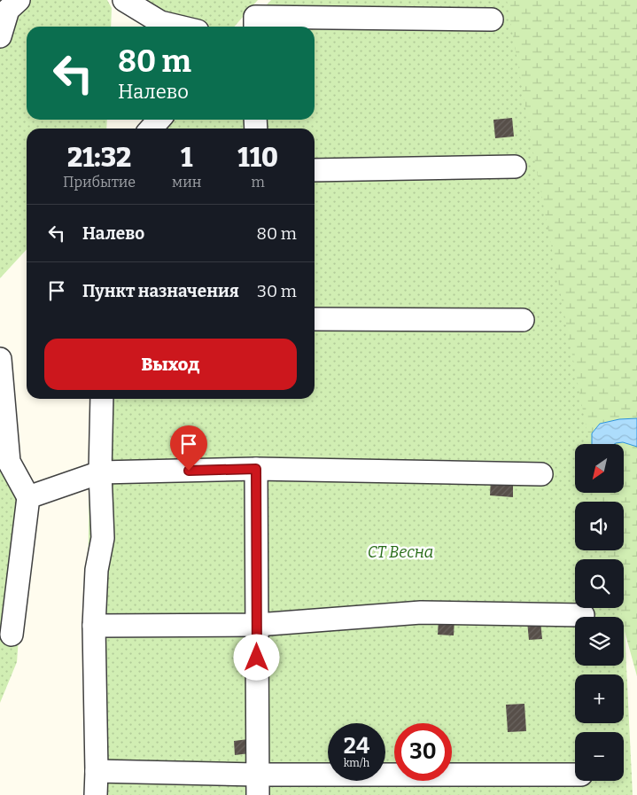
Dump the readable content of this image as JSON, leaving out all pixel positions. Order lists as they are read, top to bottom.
{
  "parks": ["СТ Весна"],
  "north": "bottom left",
  "page": {
    "turn": ["80 m", "Налево"],
    "eta": [
      "21:32",
      "Прибытие",
      "1",
      "мин",
      "110",
      "m"
    ],
    "list": [
      {
        "name": "Налево",
        "value": "80 m"
      },
      {
        "name": "Пункт назначения",
        "value": "30 m"
      }
    ],
    "buttons": "Выход",
    "map_buttons": ["+", "−"],
    "speed": "24 km/h",
    "limit": "30"
  }
}
